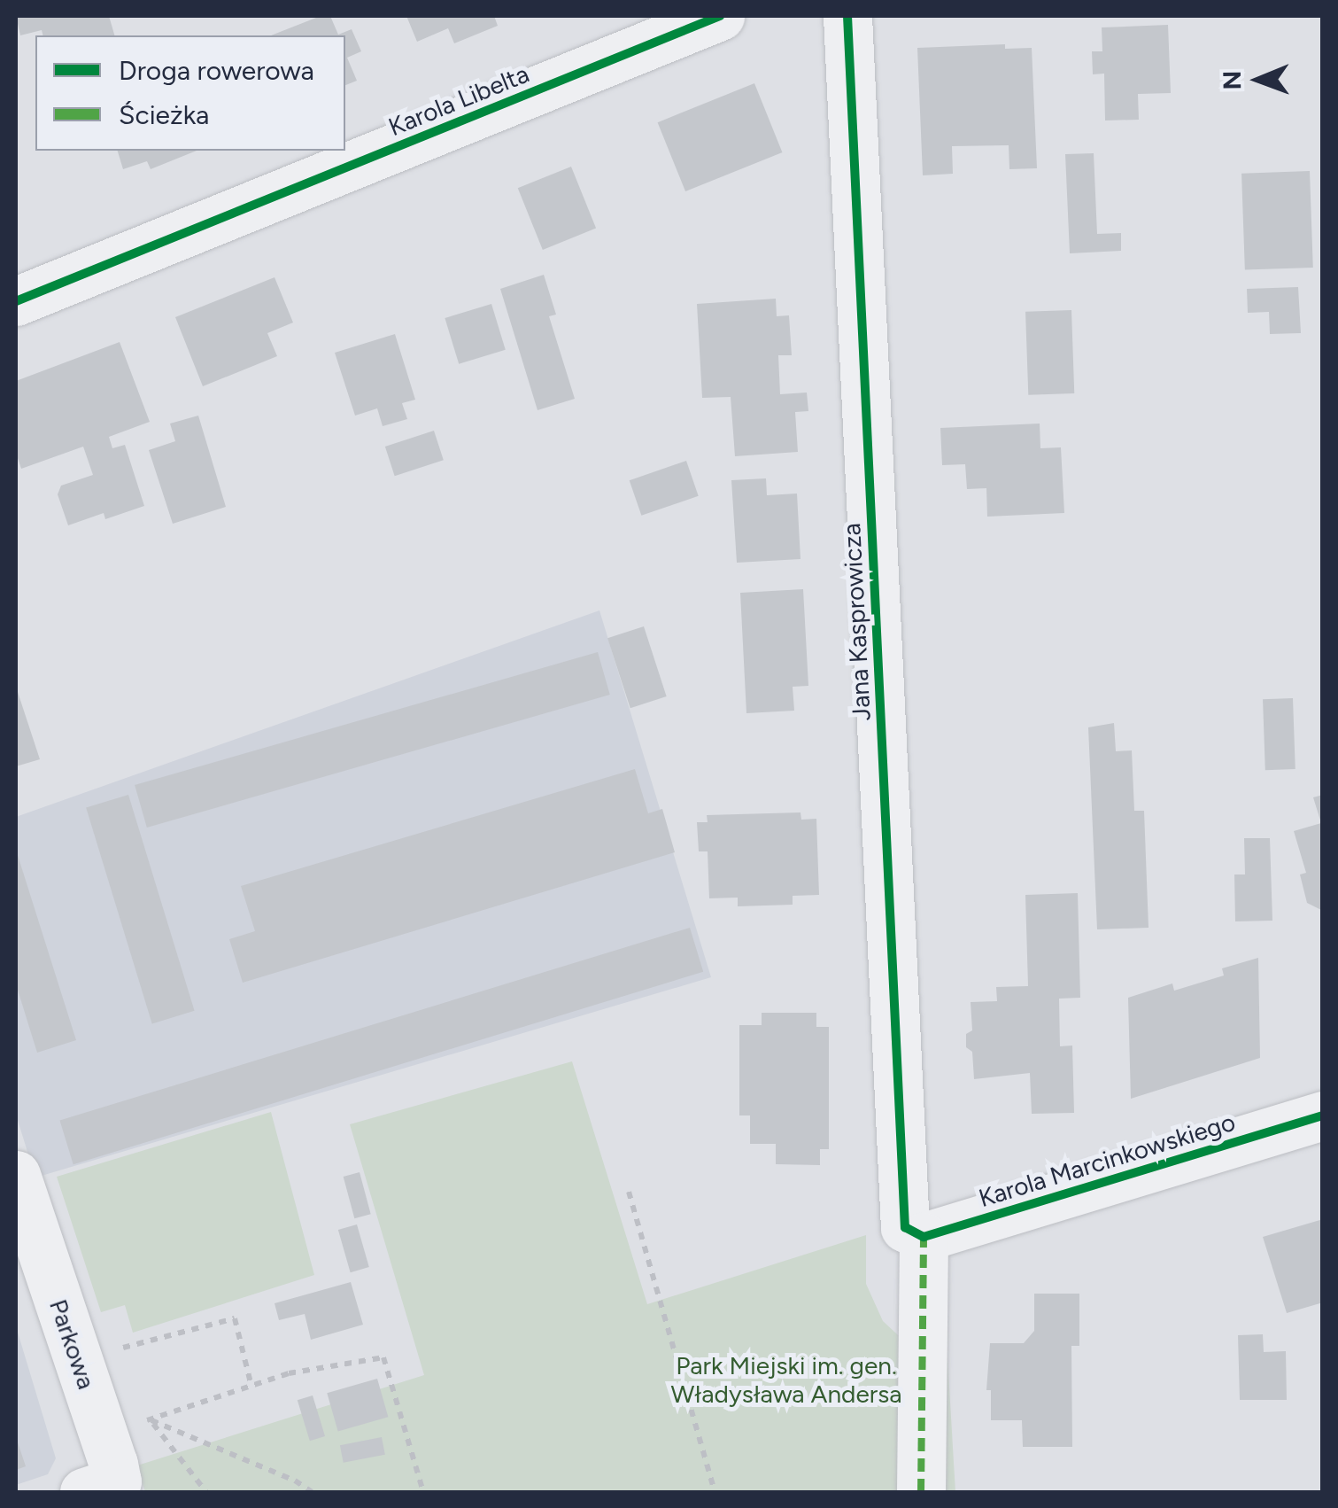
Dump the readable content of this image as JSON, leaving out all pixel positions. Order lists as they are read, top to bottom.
{
  "streets": {
    "street": [
      "Karola Libelta",
      "Jana Kasprowicza",
      "Karola Marcinkowskiego",
      "Parkowa"
    ]
  },
  "crossings": [
    ["Jana Kasprowicza", "Karola Marcinkowskiego"]
  ],
  "parks": ["Park Miejski im. gen. Władysława Andersa"],
  "legend": ["Droga rowerowa", "Ścieżka"],
  "north": "left"
}
